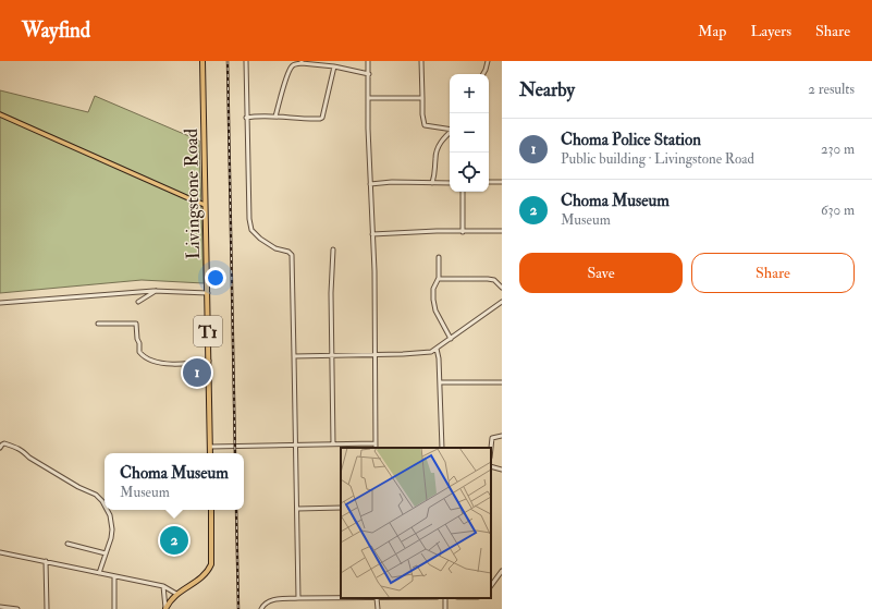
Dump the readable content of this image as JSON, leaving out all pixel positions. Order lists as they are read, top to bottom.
{
  "streets": {
    "highway": ["Livingstone Road", "T1"]
  },
  "page": {
    "header": "Wayfind",
    "nav": ["Map", "Layers", "Share"],
    "heading": ["Nearby", "2 results"],
    "map_buttons": ["+", "−"],
    "list": [
      {
        "mark": "1",
        "name": "Choma Police Station",
        "note": "Public building · Livingstone Road",
        "value": "230 m"
      },
      {
        "mark": "2",
        "name": "Choma Museum",
        "note": "Museum",
        "value": "630 m"
      }
    ],
    "buttons": ["Save", "Share"],
    "pins": ["1", "2"],
    "popup": ["Choma Museum", "Museum"]
  }
}
